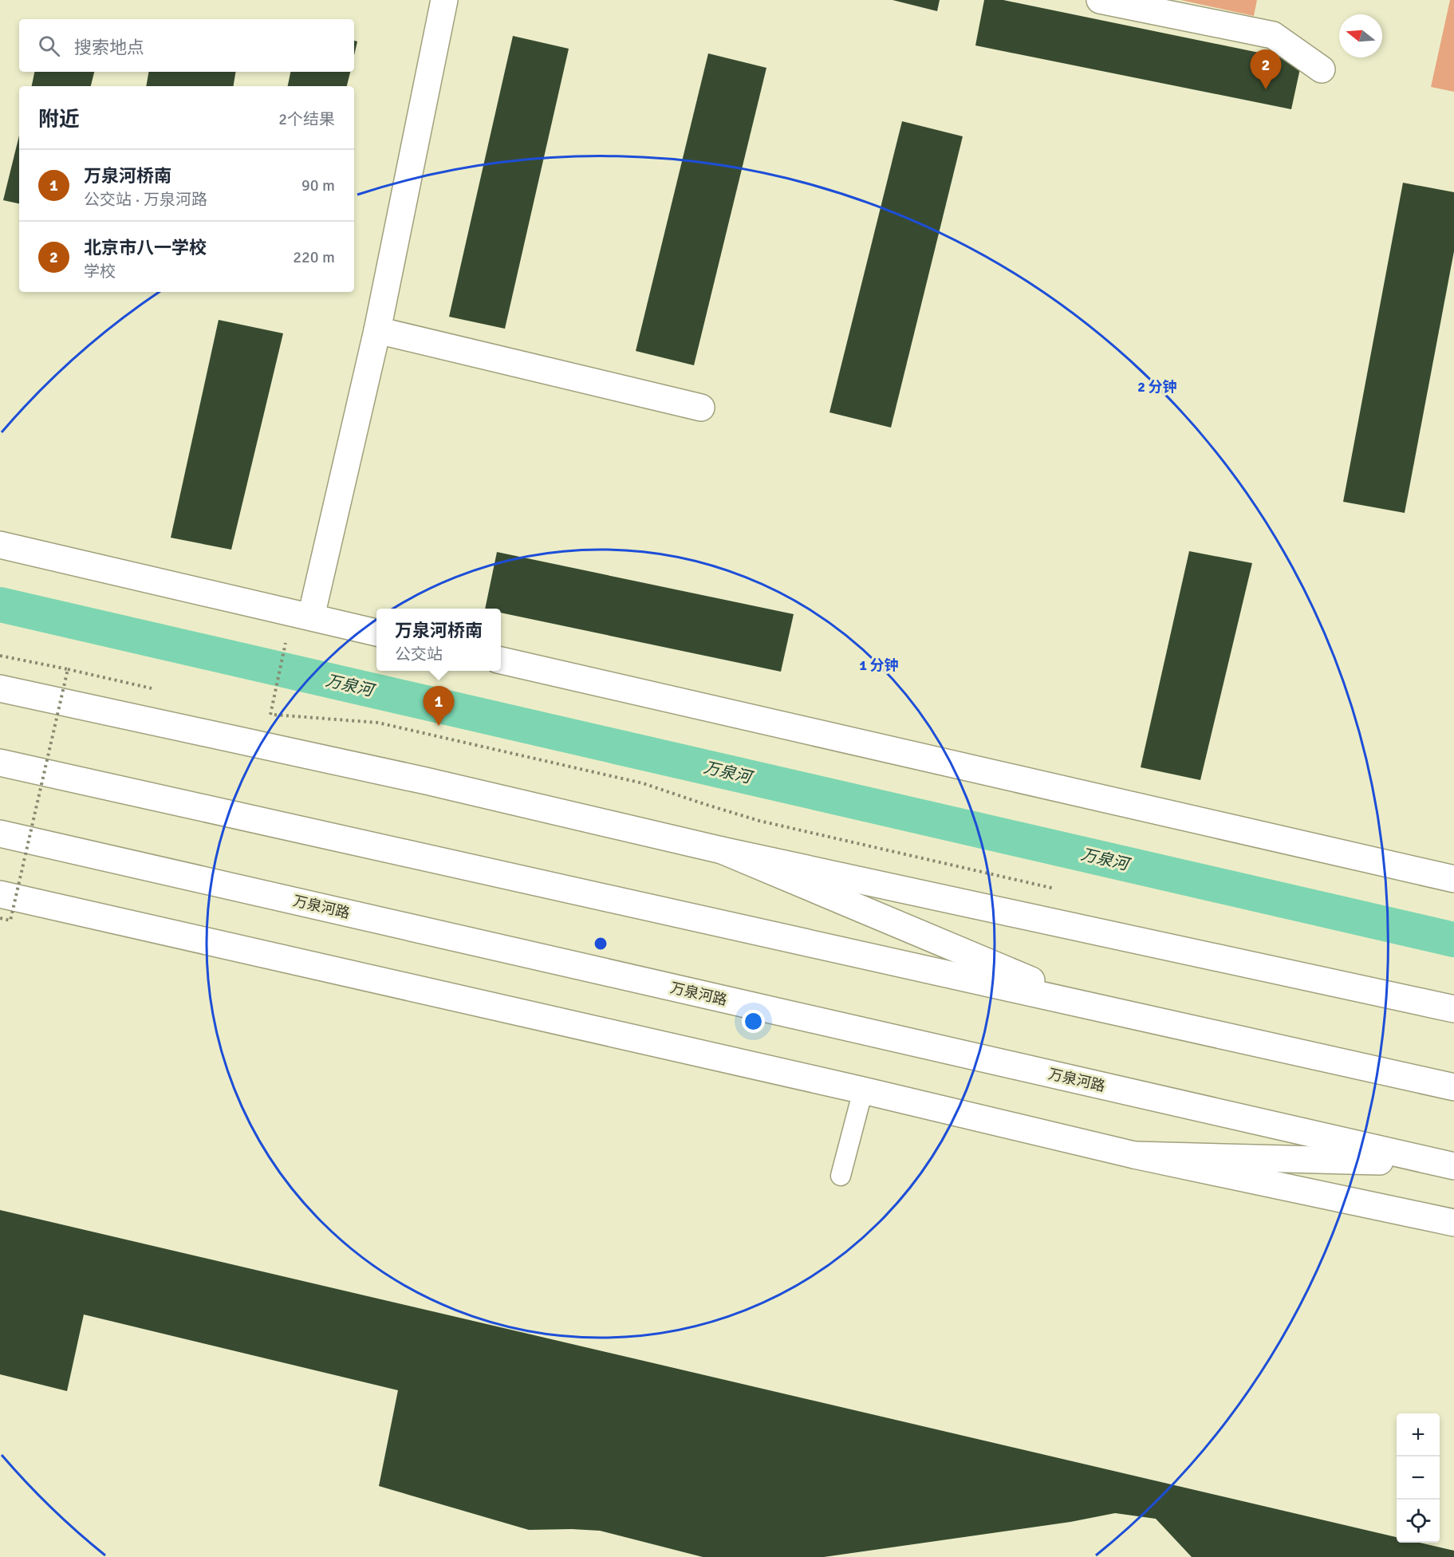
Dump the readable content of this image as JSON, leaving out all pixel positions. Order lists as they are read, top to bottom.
{
  "streets": {
    "main road": ["万泉河路"]
  },
  "water": ["万泉河"],
  "north": "left",
  "page": {
    "search": "搜索地点",
    "pins": ["2", "1"],
    "heading": ["附近", "2个结果"],
    "list": [
      {
        "mark": "1",
        "name": "万泉河桥南",
        "note": "公交站 · 万泉河路",
        "value": "90 m"
      },
      {
        "mark": "2",
        "name": "北京市八一学校",
        "note": "学校",
        "value": "220 m"
      }
    ],
    "popup": ["万泉河桥南", "公交站"],
    "map_buttons": ["+", "−"]
  },
  "rings": ["2 分钟", "1 分钟"]
}
